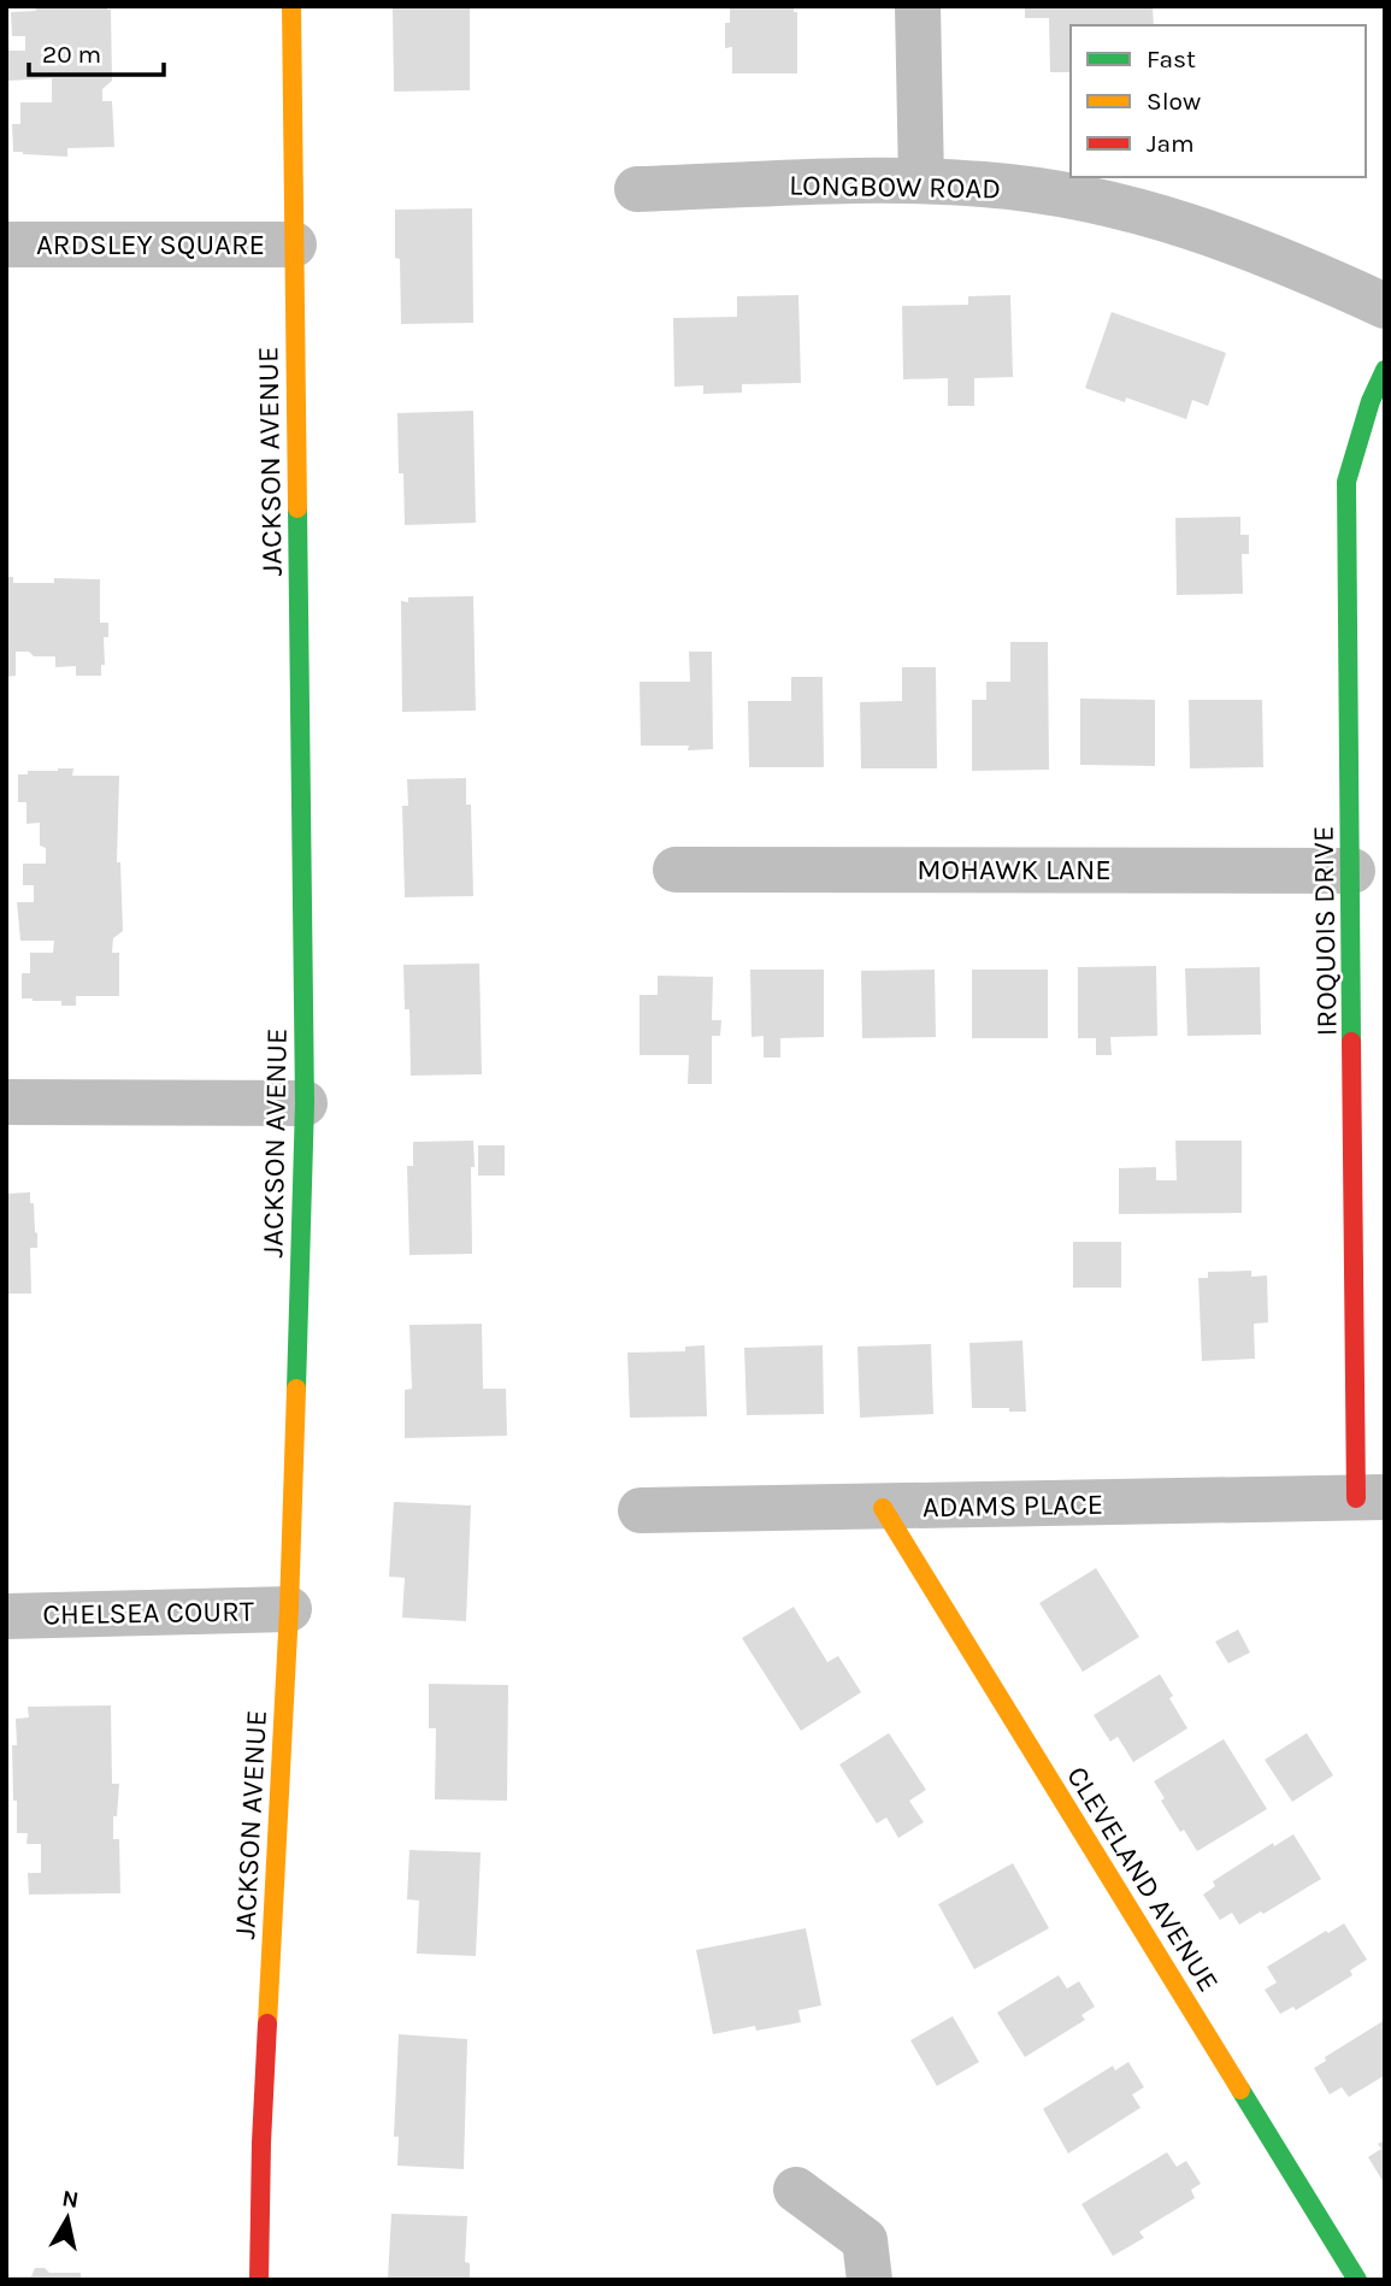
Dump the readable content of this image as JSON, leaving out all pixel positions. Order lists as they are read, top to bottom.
{
  "streets": {
    "street": [
      "LONGBOW ROAD",
      "ARDSLEY SQUARE",
      "JACKSON AVENUE",
      "MOHAWK LANE",
      "IROQUOIS DRIVE",
      "ADAMS PLACE",
      "CHELSEA COURT",
      "CLEVELAND AVENUE"
    ]
  },
  "crossings": [
    ["ARDSLEY SQUARE", "JACKSON AVENUE"],
    ["JACKSON AVENUE", "CHELSEA COURT"],
    ["MOHAWK LANE", "IROQUOIS DRIVE"],
    ["IROQUOIS DRIVE", "ADAMS PLACE"],
    ["ADAMS PLACE", "CLEVELAND AVENUE"]
  ],
  "legend": ["Fast", "Slow", "Jam"],
  "scale_bar": "20 m",
  "north": "top"
}
